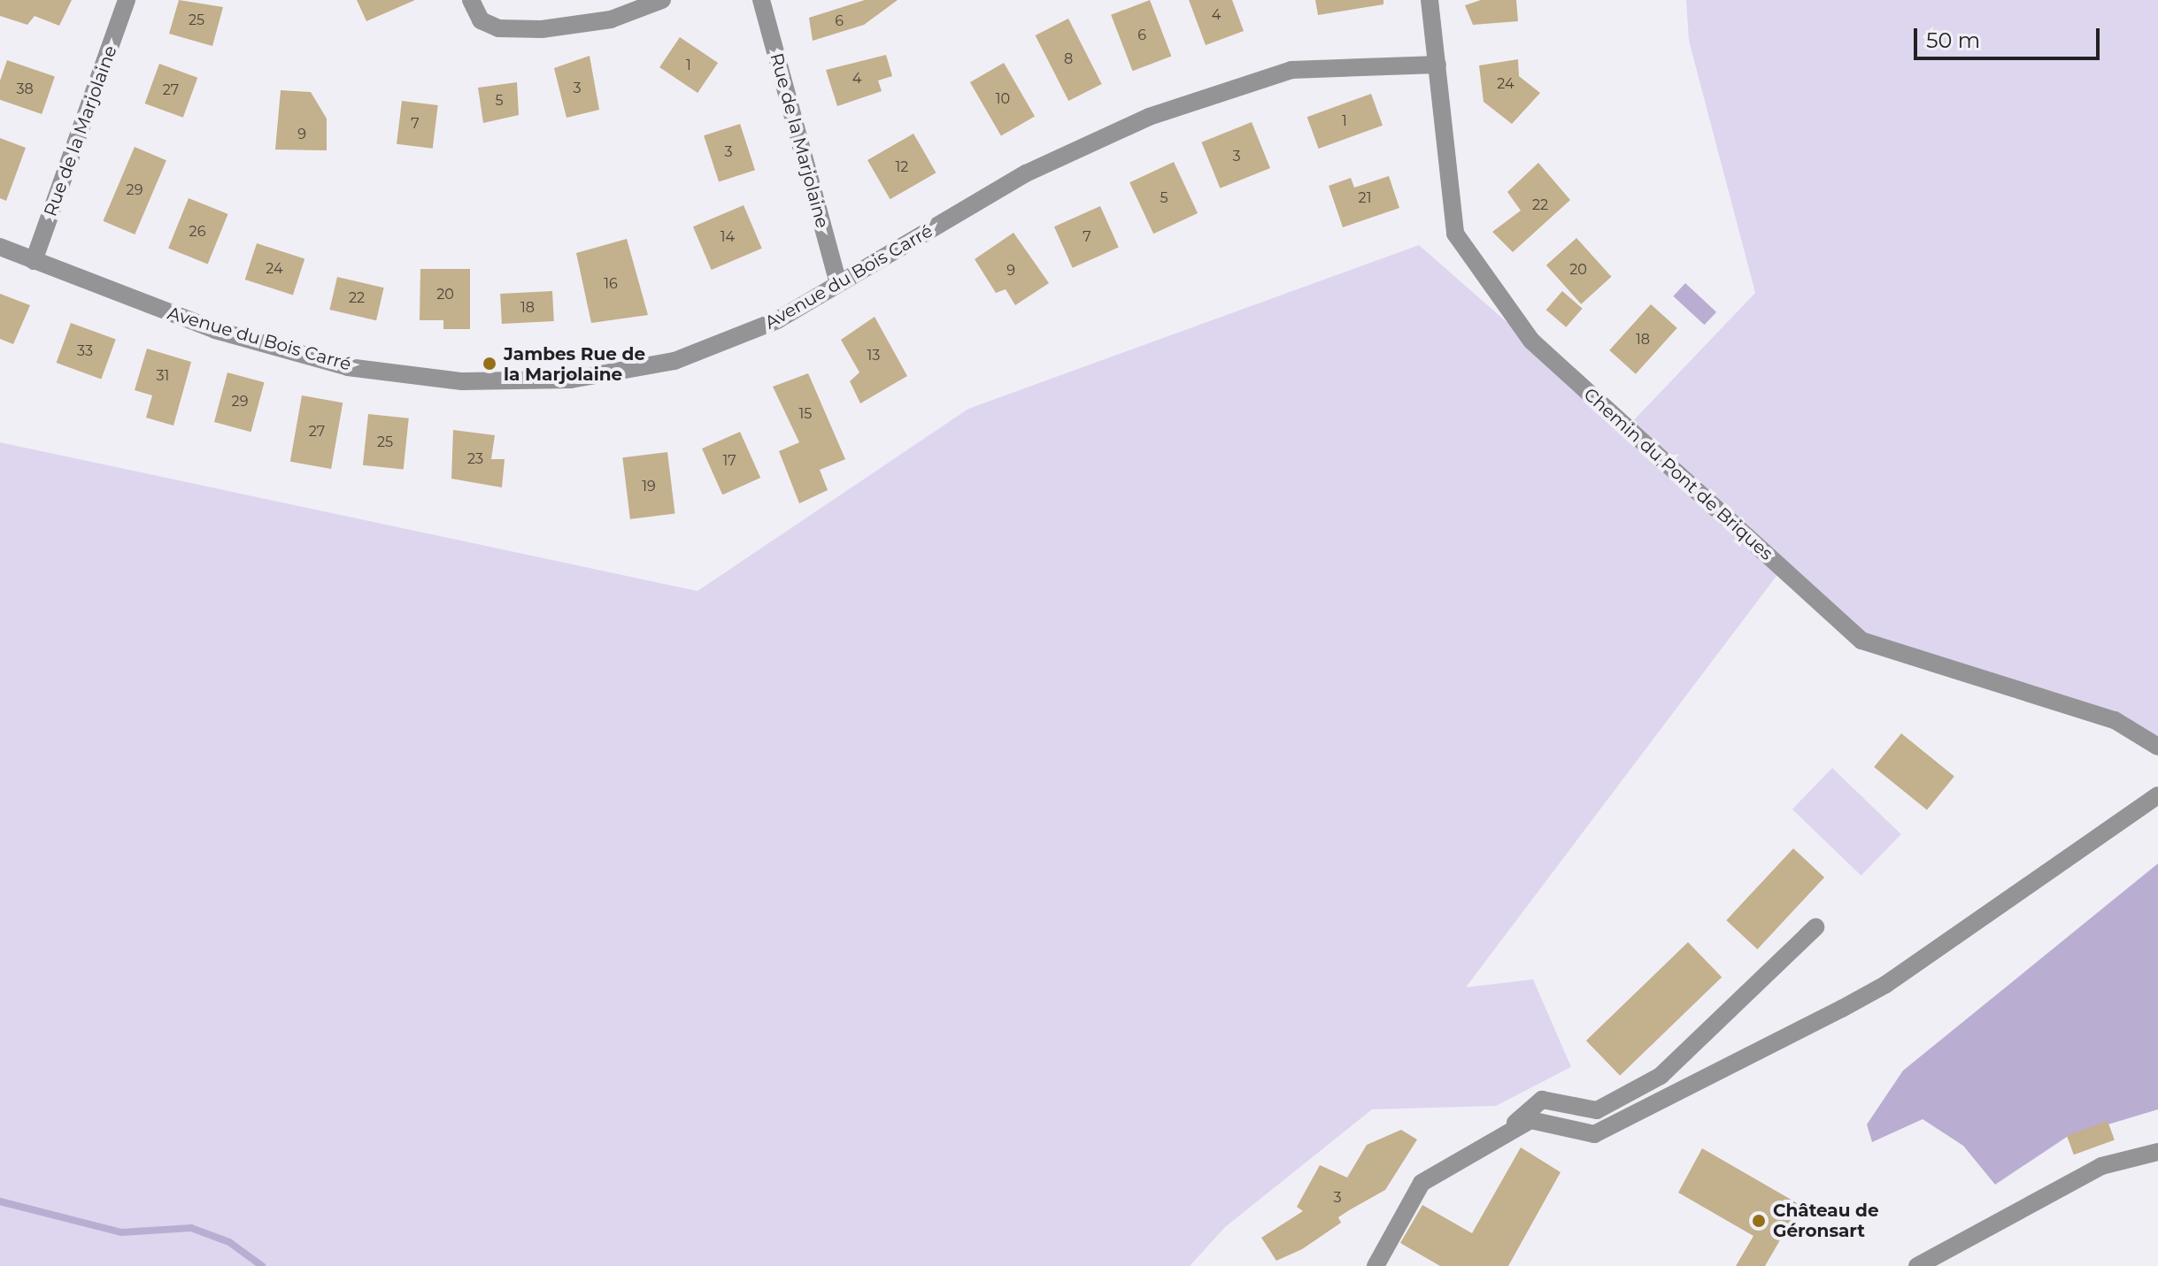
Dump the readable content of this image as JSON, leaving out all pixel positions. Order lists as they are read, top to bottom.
{
  "streets": {
    "street": ["Rue de la Marjolaine", "Avenue du Bois Carré", "Chemin du Pont de Briques"]
  },
  "crossings": [
    ["Rue de la Marjolaine", "Avenue du Bois Carré"],
    ["Avenue du Bois Carré", "Chemin du Pont de Briques"]
  ],
  "places": ["Jambes Rue de la Marjolaine", "Château de Géronsart"],
  "house_numbers": [
    "4",
    "25",
    "6",
    "6",
    "8",
    "1",
    "4",
    "24",
    "3",
    "38",
    "27",
    "10",
    "5",
    "1",
    "7",
    "9",
    "3",
    "3",
    "12",
    "29",
    "5",
    "21",
    "22",
    "26",
    "14",
    "7",
    "24",
    "20",
    "9",
    "16",
    "20",
    "22",
    "18",
    "18",
    "33",
    "13",
    "31",
    "29",
    "15",
    "27",
    "25",
    "23",
    "17",
    "19",
    "3"
  ],
  "scale_bar": "50 m"
}
